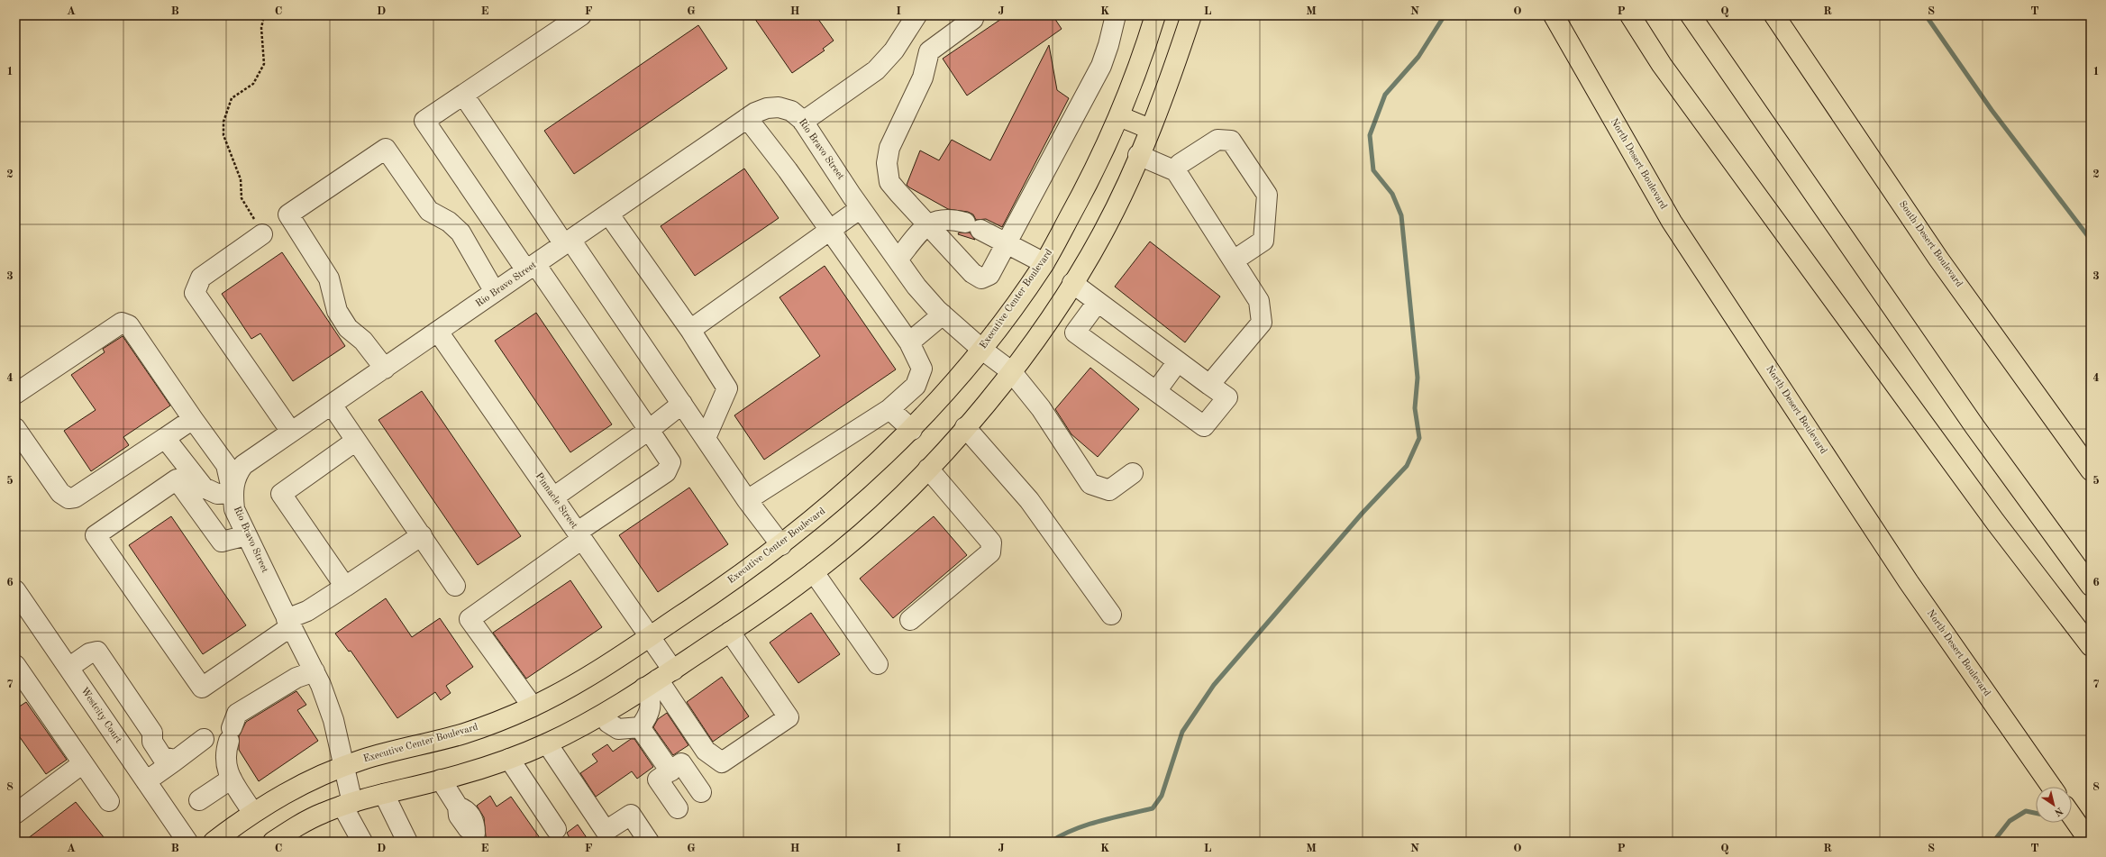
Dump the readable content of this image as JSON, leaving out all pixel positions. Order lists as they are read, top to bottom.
{
  "streets": {
    "main road": ["North Desert Boulevard", "South Desert Boulevard", "Executive Center Boulevard"],
    "street": ["Rio Bravo Street", "Pinnacle Street", "Westcity Court"]
  },
  "crossings": [
    ["Rio Bravo Street", "Executive Center Boulevard"],
    ["Rio Bravo Street", "Pinnacle Street"],
    ["Executive Center Boulevard", "Pinnacle Street"]
  ],
  "north": "bottom right",
  "grid": {
    "columns": [
      "A",
      "B",
      "C",
      "D",
      "E",
      "F",
      "G",
      "H",
      "I",
      "J",
      "K",
      "L",
      "M",
      "N",
      "O",
      "P",
      "Q",
      "R",
      "S",
      "T"
    ],
    "rows": [
      "1",
      "2",
      "3",
      "4",
      "5",
      "6",
      "7",
      "8"
    ]
  }
}
